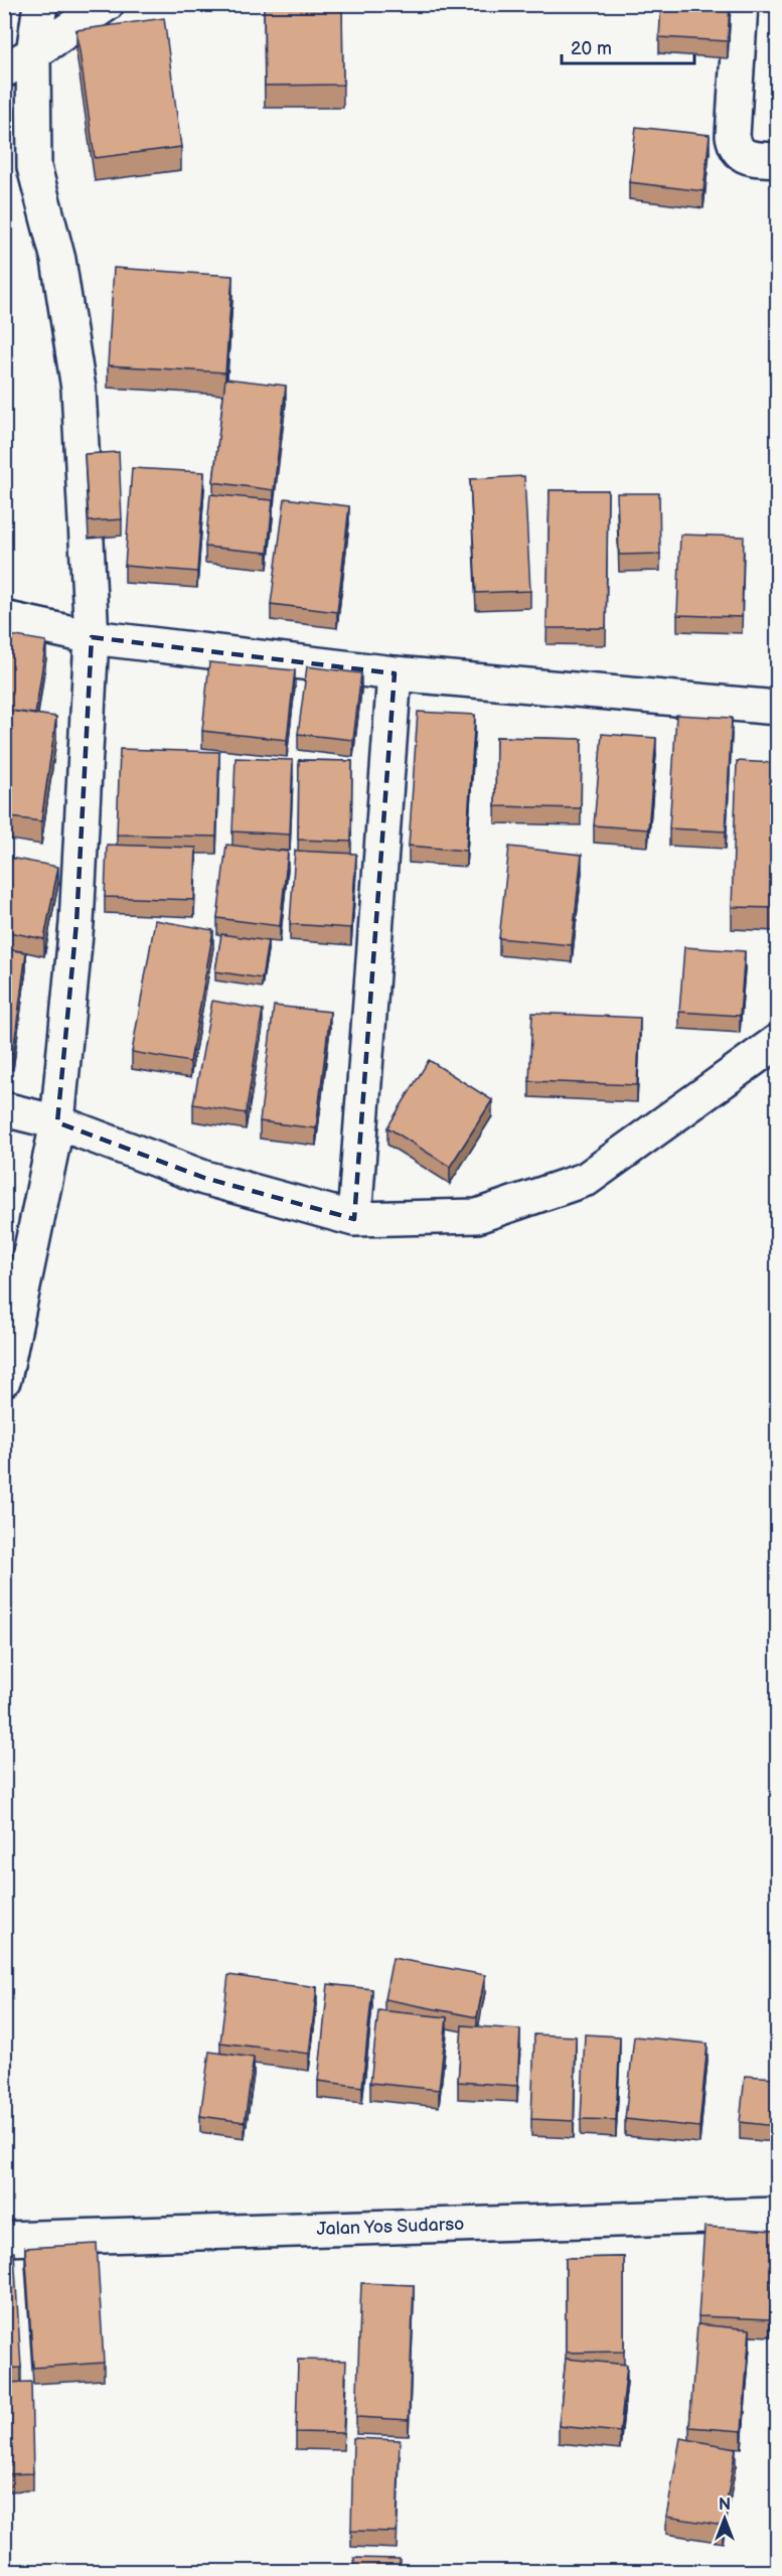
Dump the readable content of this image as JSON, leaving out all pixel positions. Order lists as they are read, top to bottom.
{
  "streets": {
    "street": ["Jalan Yos Sudarso"]
  },
  "scale_bar": "20 m",
  "north": "top"
}
